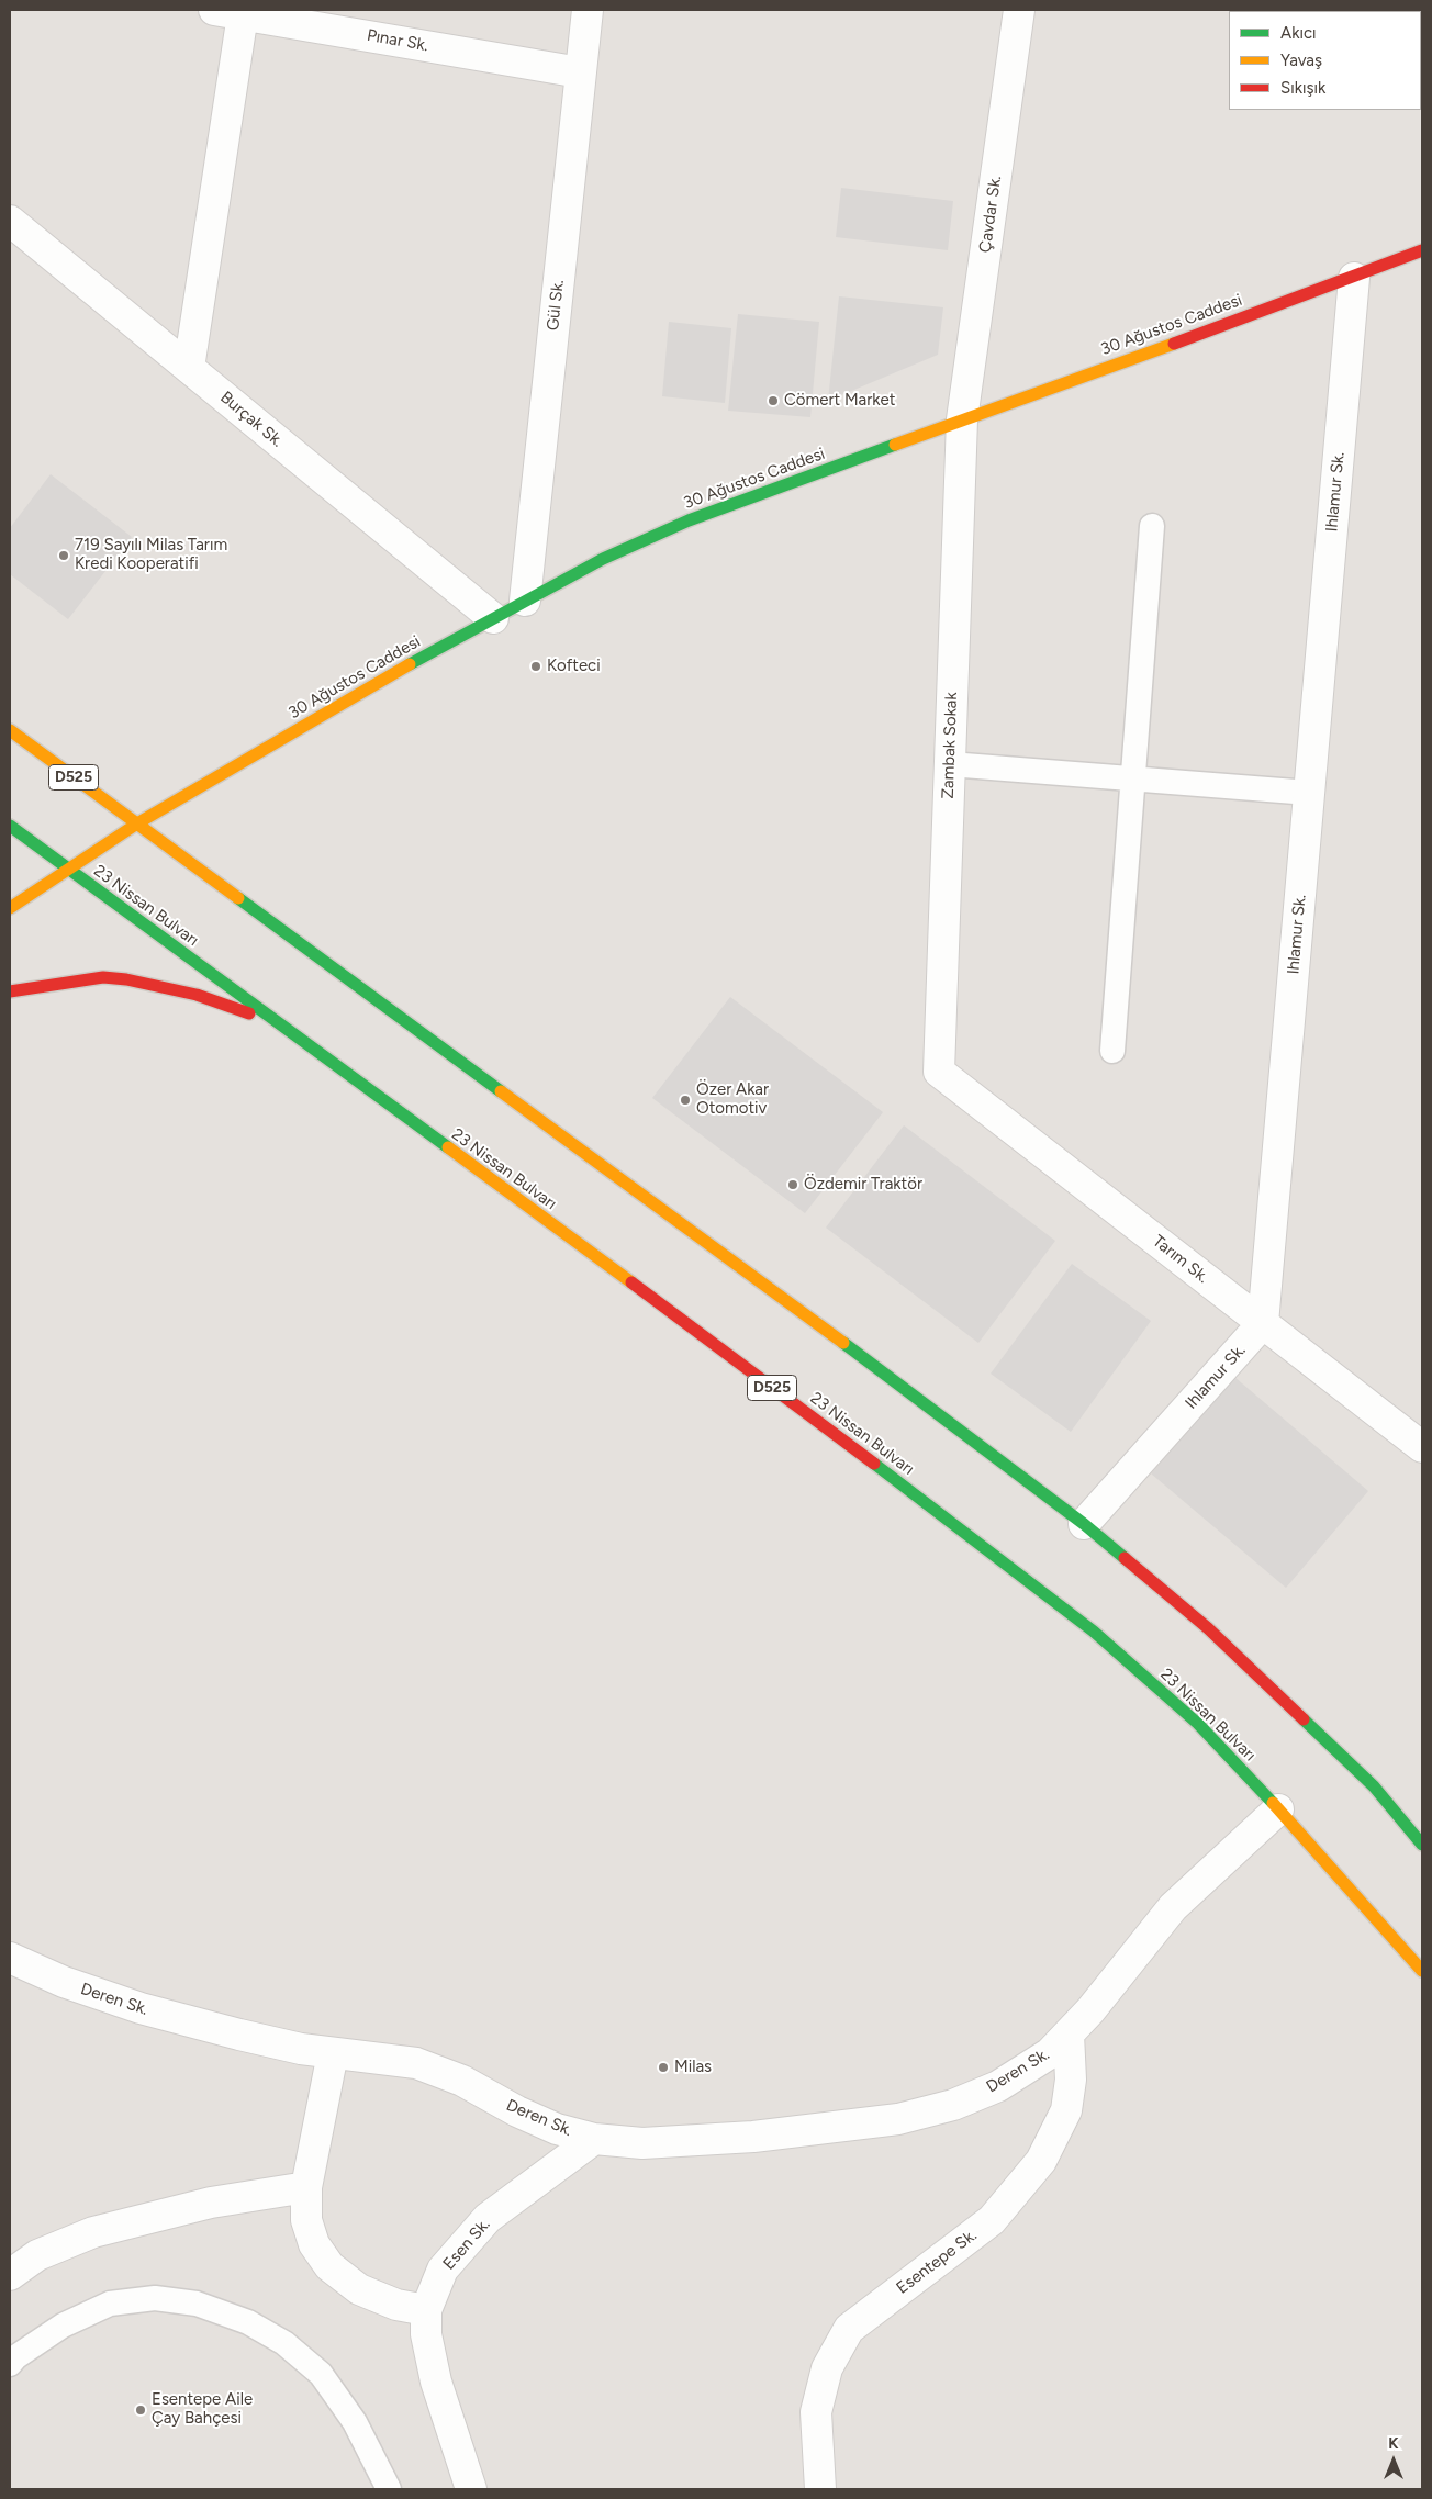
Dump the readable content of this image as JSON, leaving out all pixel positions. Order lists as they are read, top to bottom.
{
  "streets": {
    "main road": ["30 Ağustos Caddesi", "D525", "23 Nissan Bulvarı"],
    "street": [
      "Pınar Sk.",
      "Çavdar Sk.",
      "Gül Sk.",
      "Burçak Sk.",
      "Ihlamur Sk.",
      "Zambak Sokak",
      "Tarım Sk.",
      "Deren Sk.",
      "Esen Sk.",
      "Esentepe Sk."
    ]
  },
  "crossings": [
    ["Pınar Sk.", "Gül Sk."],
    ["Çavdar Sk.", "30 Ağustos Caddesi"],
    ["Çavdar Sk.", "Zambak Sokak"],
    ["Gül Sk.", "30 Ağustos Caddesi"],
    ["30 Ağustos Caddesi", "Burçak Sk."],
    ["30 Ağustos Caddesi", "Ihlamur Sk."],
    ["30 Ağustos Caddesi", "Zambak Sokak"],
    ["30 Ağustos Caddesi", "D525"],
    ["30 Ağustos Caddesi", "23 Nissan Bulvarı"],
    ["Ihlamur Sk.", "D525"],
    ["Ihlamur Sk.", "Tarım Sk."],
    ["Zambak Sokak", "Tarım Sk."],
    ["D525", "23 Nissan Bulvarı"],
    ["23 Nissan Bulvarı", "Deren Sk."],
    ["Deren Sk.", "Esen Sk."],
    ["Deren Sk.", "Esentepe Sk."]
  ],
  "places": [
    "Cömert Market",
    "719 Sayılı Milas Tarım Kredi Kooperatifi",
    "Kofteci",
    "Özer Akar Otomotiv",
    "Özdemir Traktör",
    "Milas",
    "Esentepe Aile Çay Bahçesi"
  ],
  "legend": ["Akıcı", "Yavaş", "Sıkışık"],
  "north": "top"
}
